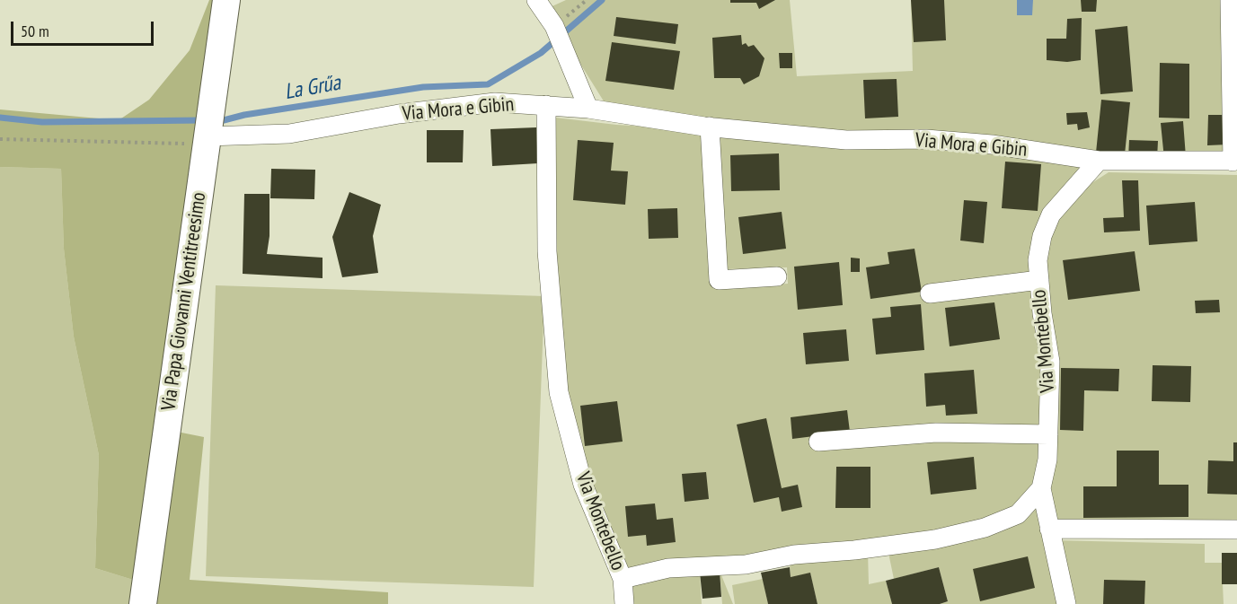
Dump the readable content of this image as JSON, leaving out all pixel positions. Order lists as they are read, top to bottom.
{
  "streets": {
    "street": ["Via Mora e Gibin", "Via Papa Giovanni Ventitreesimo", "Via Montebello"]
  },
  "crossings": [
    ["Via Mora e Gibin", "Via Papa Giovanni Ventitreesimo"],
    ["Via Mora e Gibin", "Via Montebello"]
  ],
  "water": ["La Grűa"],
  "scale_bar": "50 m"
}
